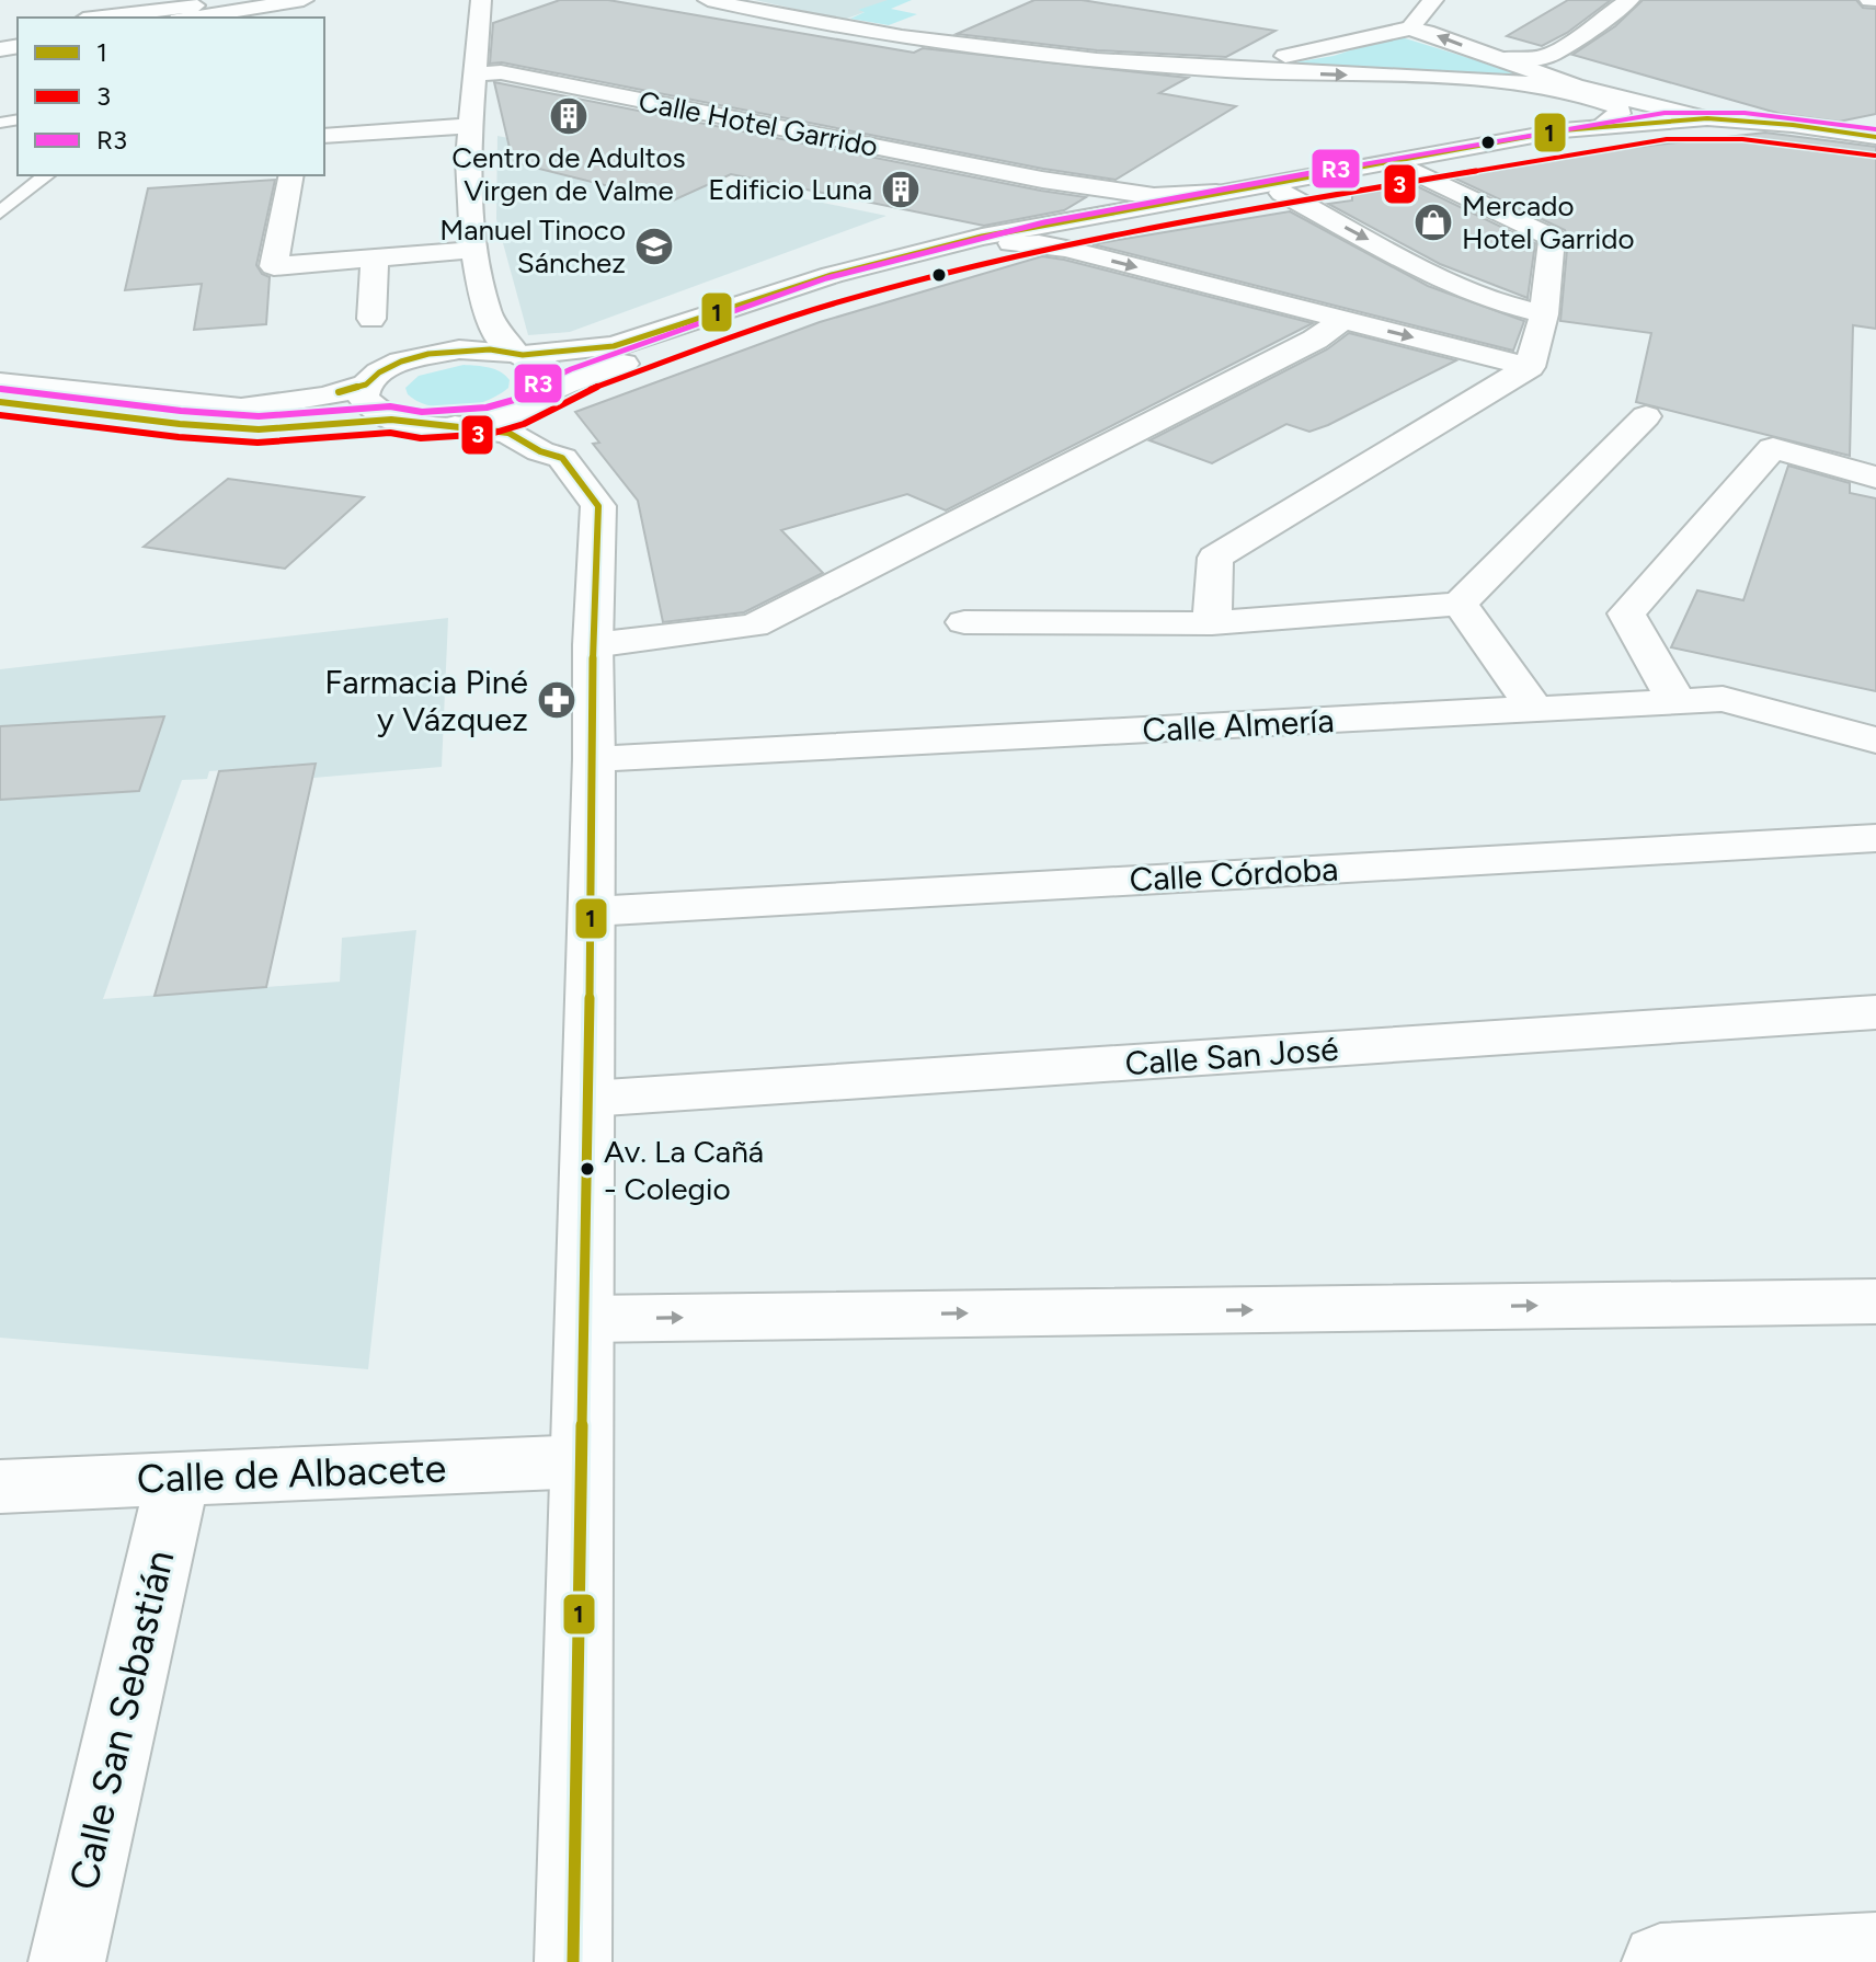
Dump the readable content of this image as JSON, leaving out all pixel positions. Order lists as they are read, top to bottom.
{
  "streets": {
    "street": [
      "Calle Hotel Garrido",
      "Calle Almería",
      "Calle Córdoba",
      "Calle San José",
      "Calle de Albacete",
      "Calle San Sebastián"
    ]
  },
  "crossings": [
    ["Calle de Albacete", "Calle San Sebastián"]
  ],
  "places": {
    "building": ["Centro de Adultos Virgen de Valme", "Edificio Luna"],
    "shop": ["Mercado Hotel Garrido"],
    "school or university": ["Manuel Tinoco Sánchez"],
    "pharmacy": ["Farmacia Piné y Vázquez"],
    "other": ["Av. La Cañá - Colegio"]
  },
  "lines": ["transit line R3", "transit line 1", "transit line 3"],
  "legend": ["1", "3", "R3"]
}
